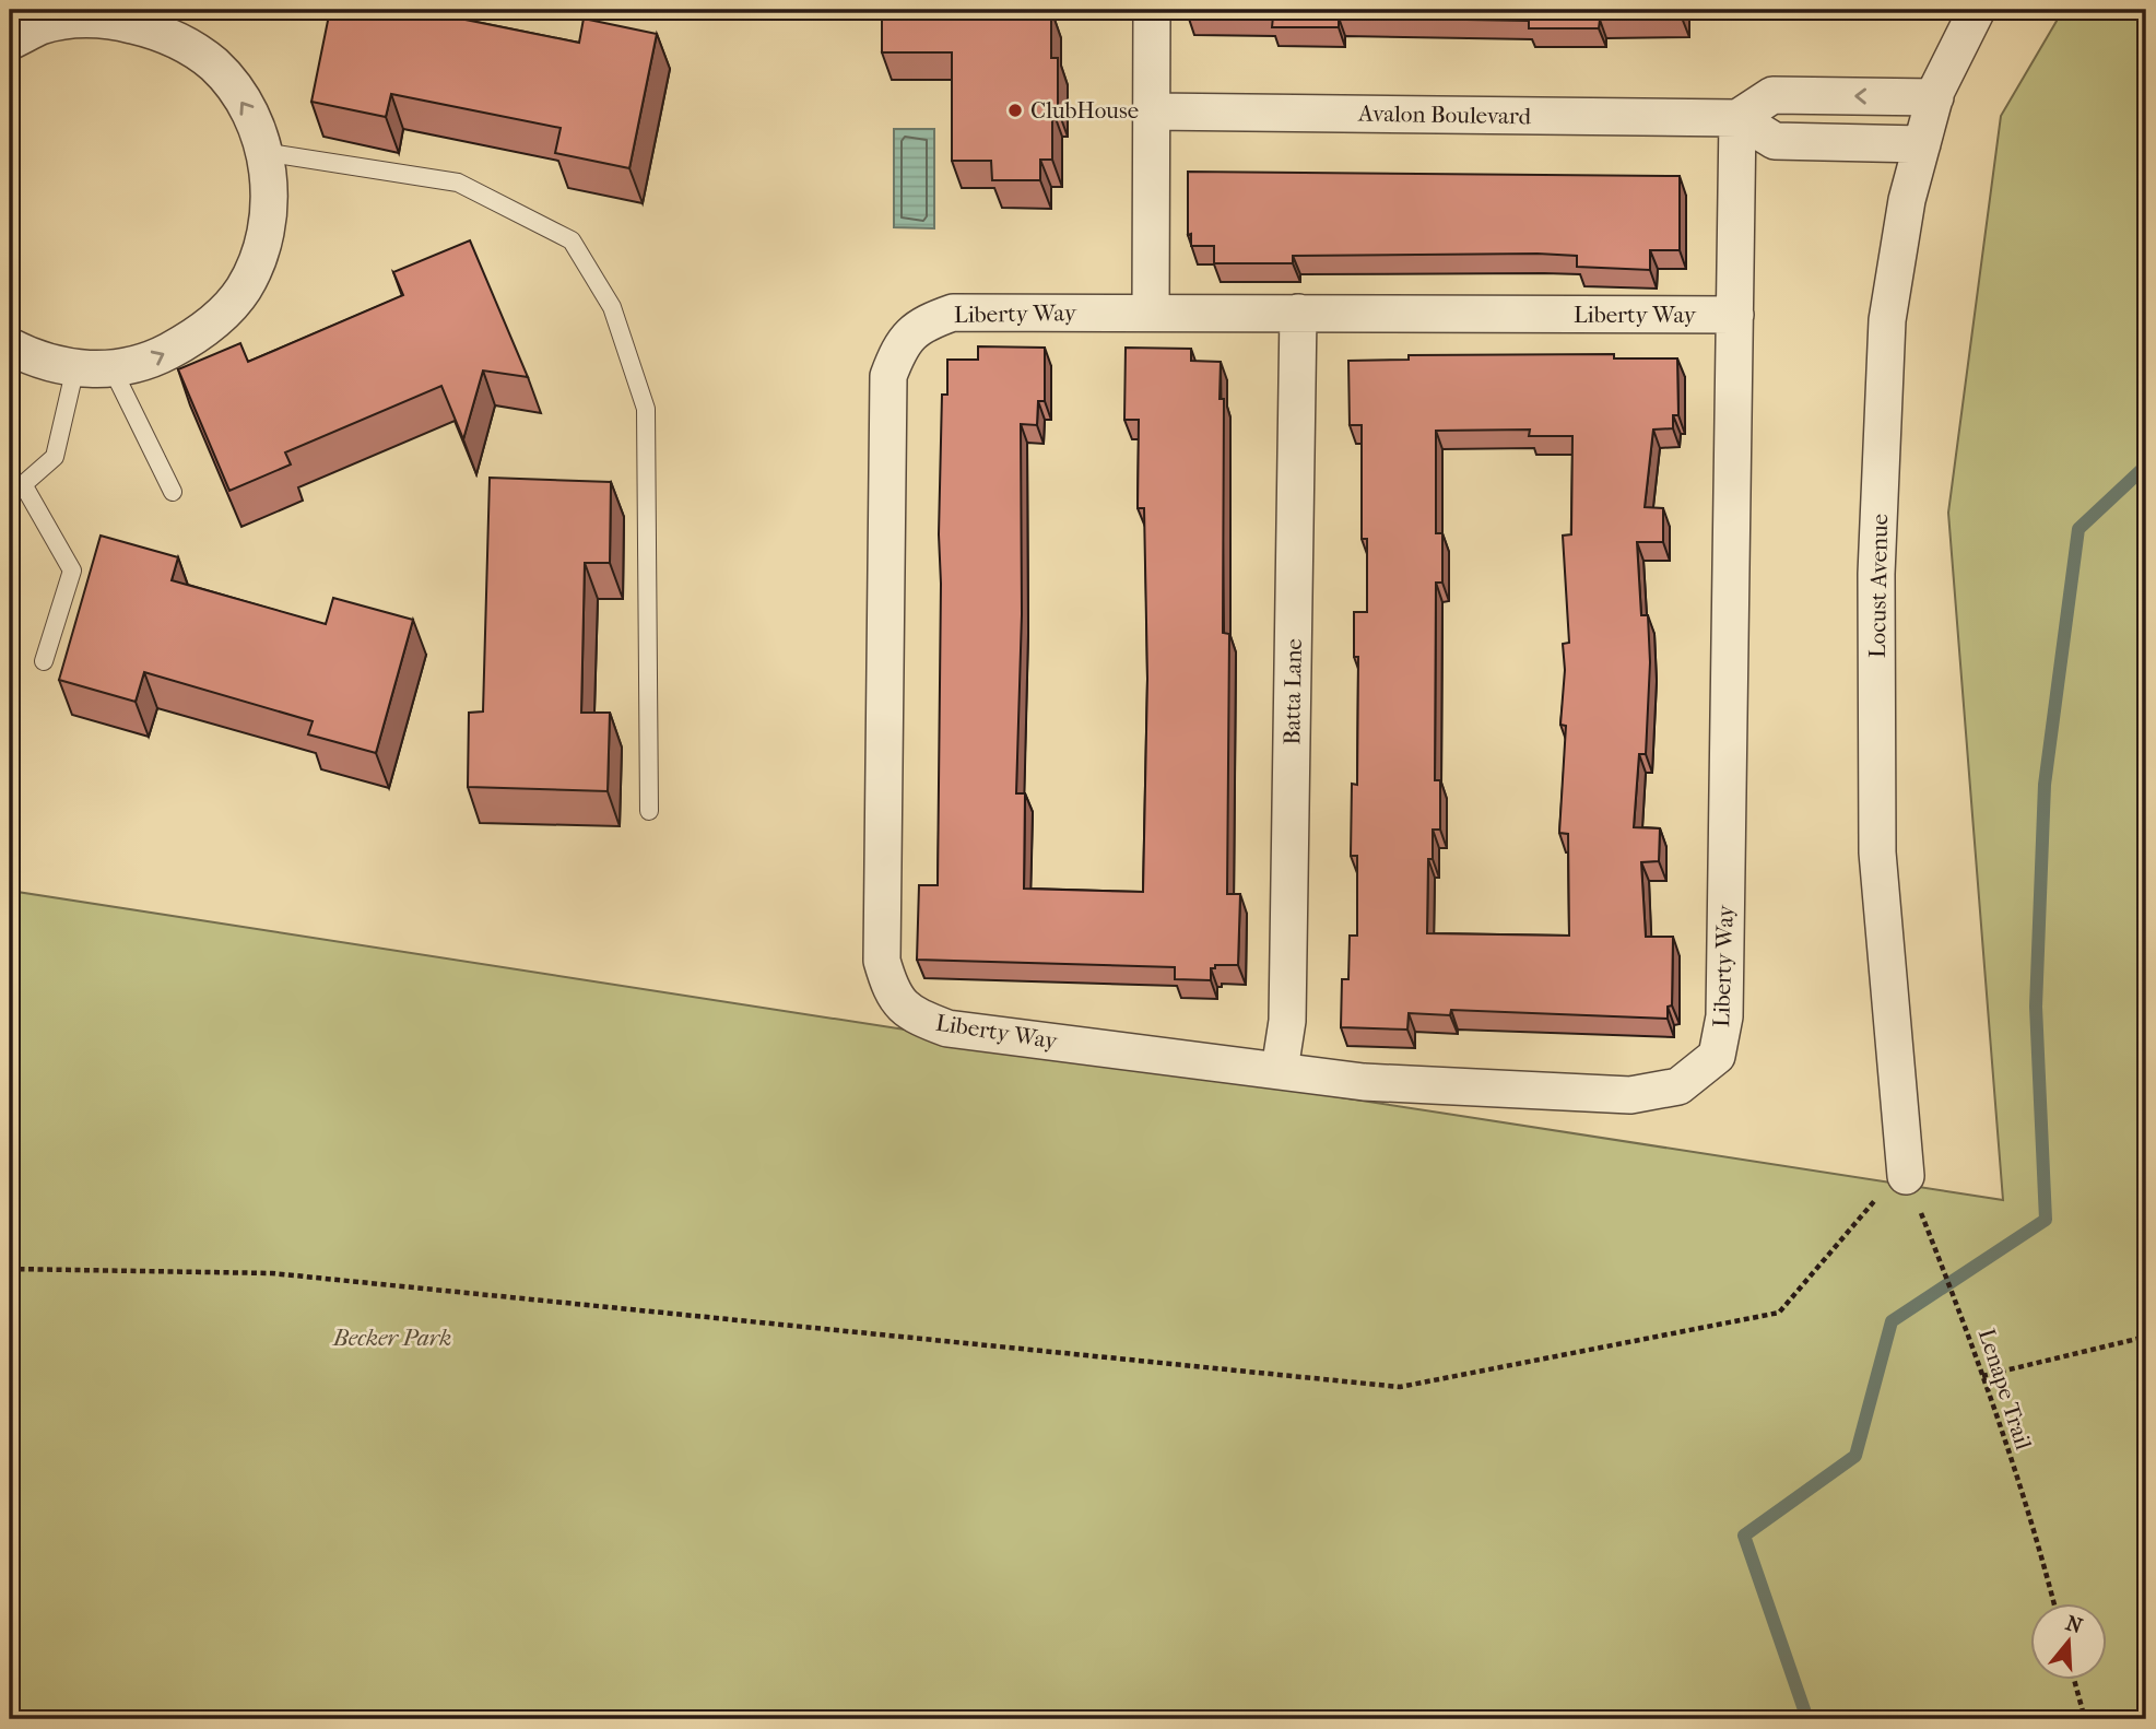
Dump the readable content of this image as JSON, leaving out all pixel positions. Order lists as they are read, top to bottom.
{
  "streets": {
    "street": [
      "Avalon Boulevard",
      "Liberty Way",
      "Locust Avenue",
      "Batta Lane"
    ],
    "path": ["Lenape Trail"]
  },
  "crossings": [
    ["Avalon Boulevard", "Liberty Way"],
    ["Liberty Way", "Batta Lane"],
    ["Locust Avenue", "Lenape Trail"]
  ],
  "parks": ["Becker Park"],
  "places": ["ClubHouse"],
  "north": "top"
}
